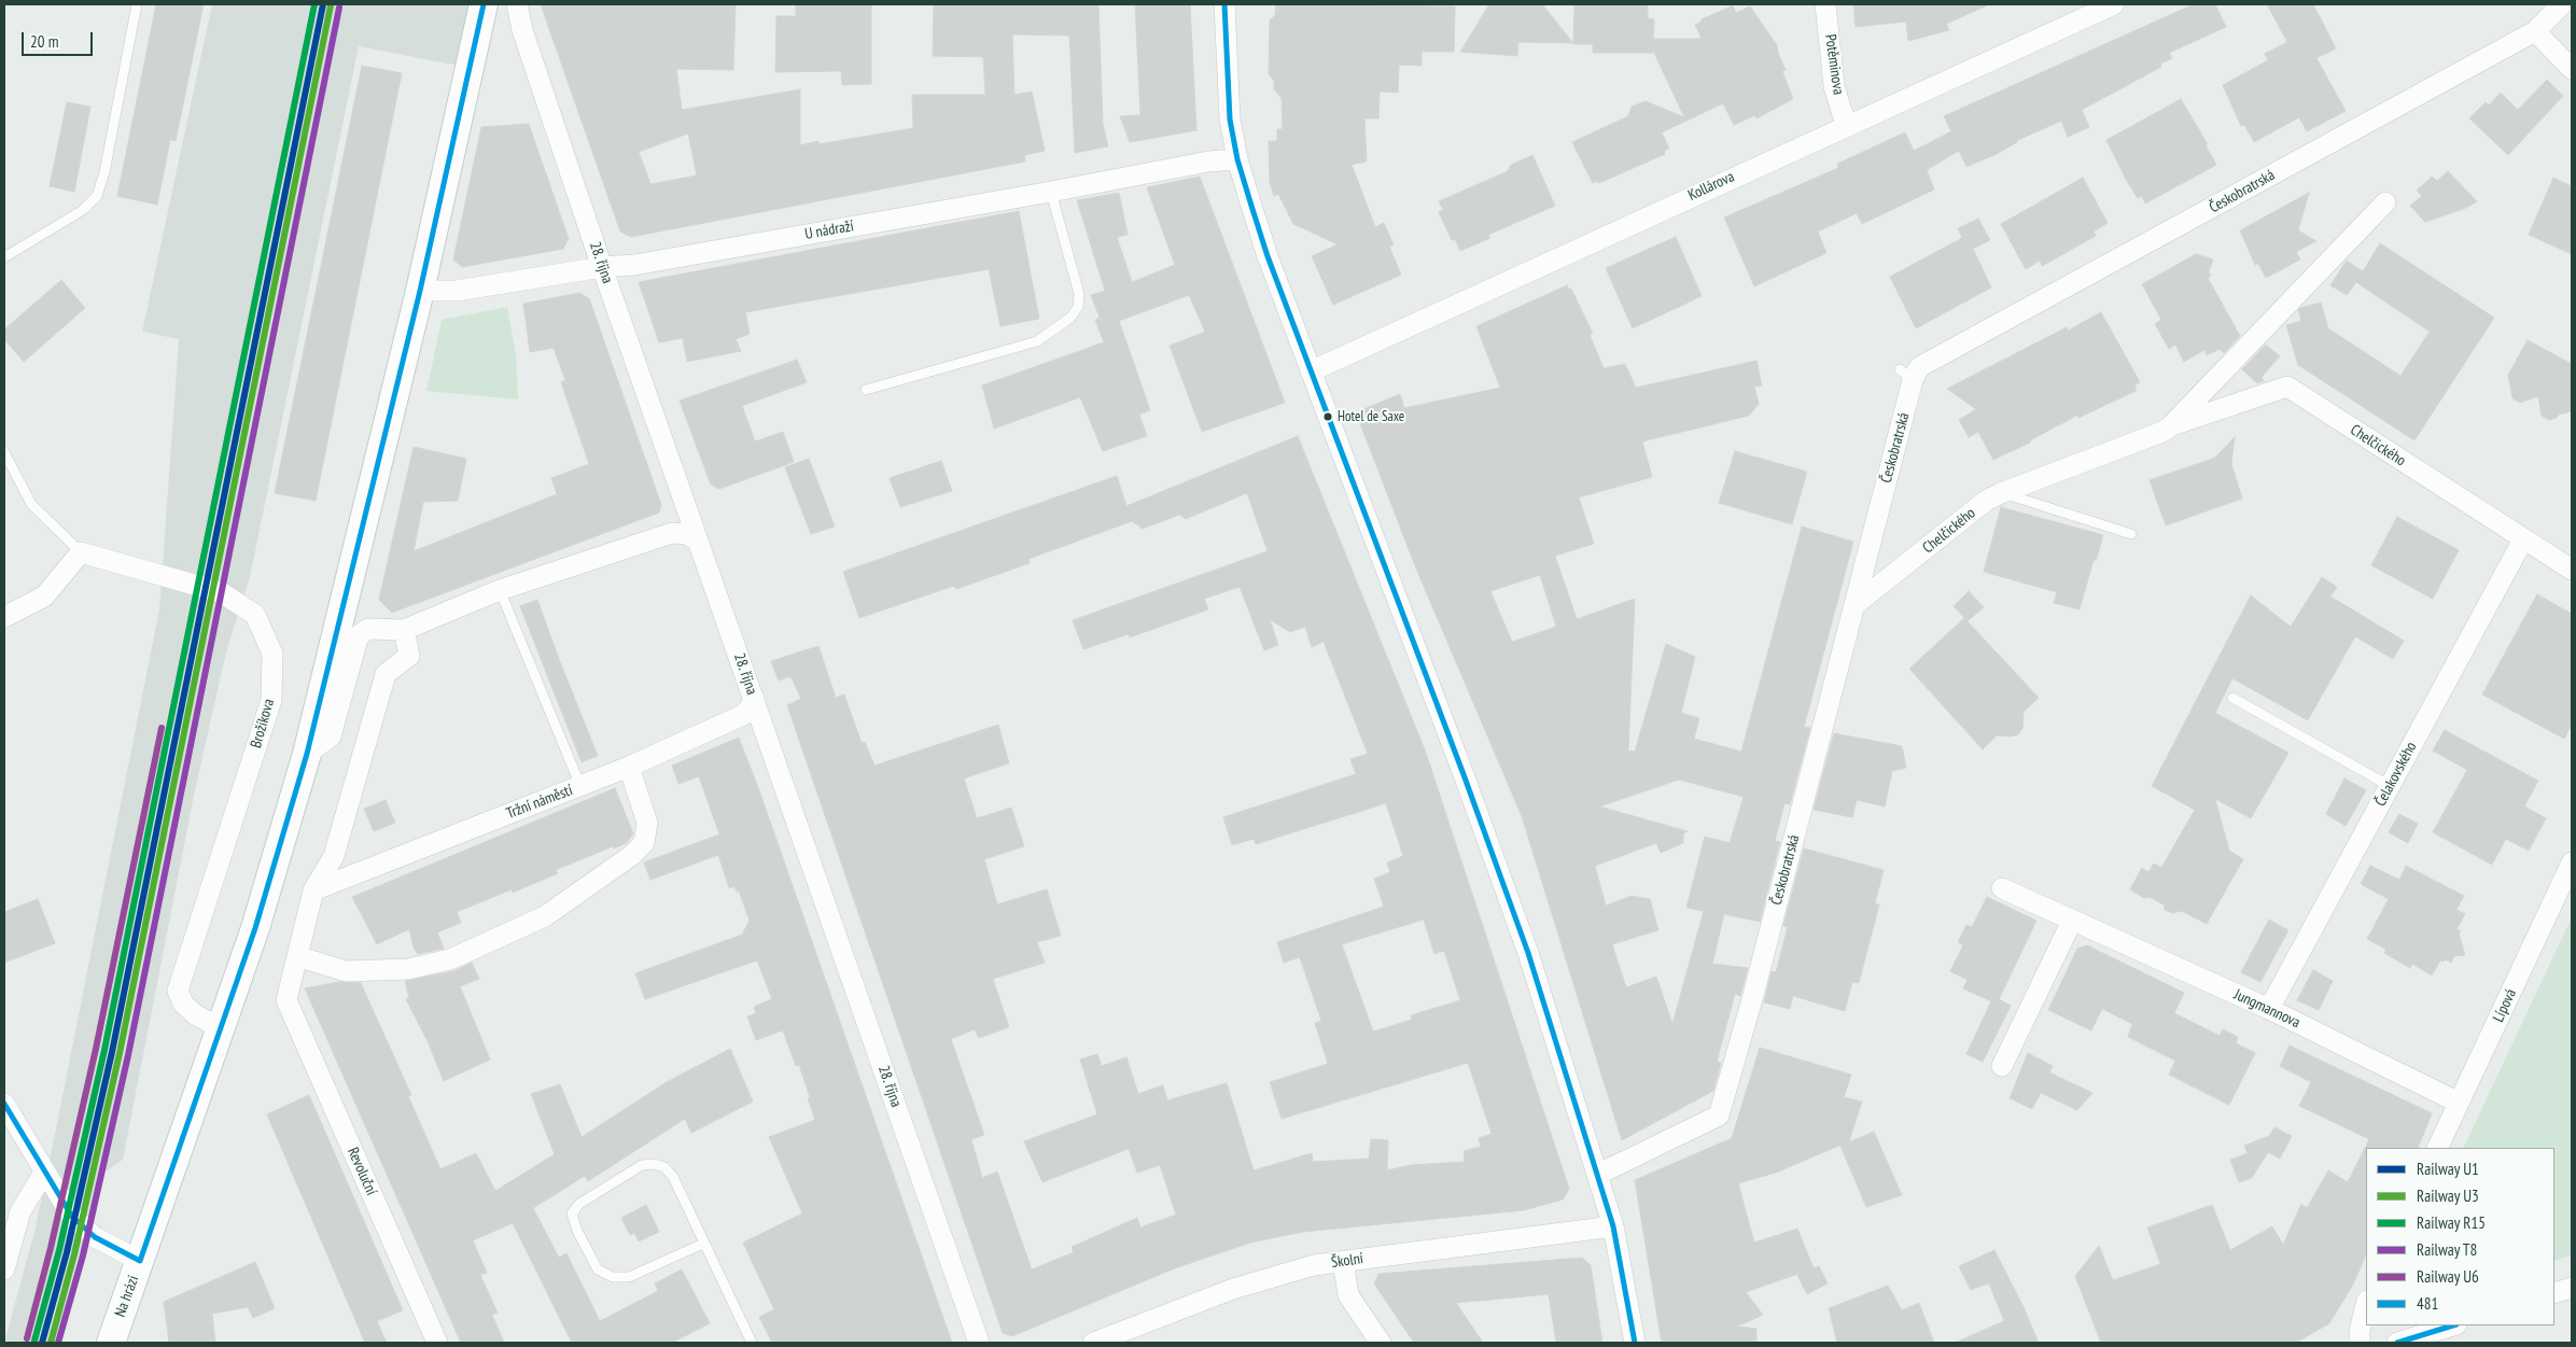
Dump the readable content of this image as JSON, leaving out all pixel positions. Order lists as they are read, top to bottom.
{
  "streets": {
    "main road": ["Na hrázi"],
    "street": [
      "Potěminova",
      "Kollárova",
      "Českobratrská",
      "U nádraží",
      "28. října",
      "Chelčického",
      "Brožíkova",
      "Čelakovského",
      "Tržní náměstí",
      "Lípová",
      "Jungmannova",
      "Revoluční",
      "Školní"
    ]
  },
  "crossings": [
    ["Potěminova", "Kollárova"],
    ["Českobratrská", "Chelčického"],
    ["U nádraží", "28. října"],
    ["U nádraží", "Na hrázi"],
    ["28. října", "Tržní náměstí"],
    ["Chelčického", "Čelakovského"],
    ["Brožíkova", "Na hrázi"],
    ["Čelakovského", "Jungmannova"],
    ["Lípová", "Jungmannova"]
  ],
  "places": ["Hotel de Saxe"],
  "lines": [
    "rail line U1",
    "rail line R15",
    "transit line 481",
    "rail line U3",
    "rail line T8",
    "rail line U6"
  ],
  "legend": [
    "Railway U1",
    "Railway U3",
    "Railway R15",
    "Railway T8",
    "Railway U6",
    "481"
  ],
  "scale_bar": "20 m"
}
